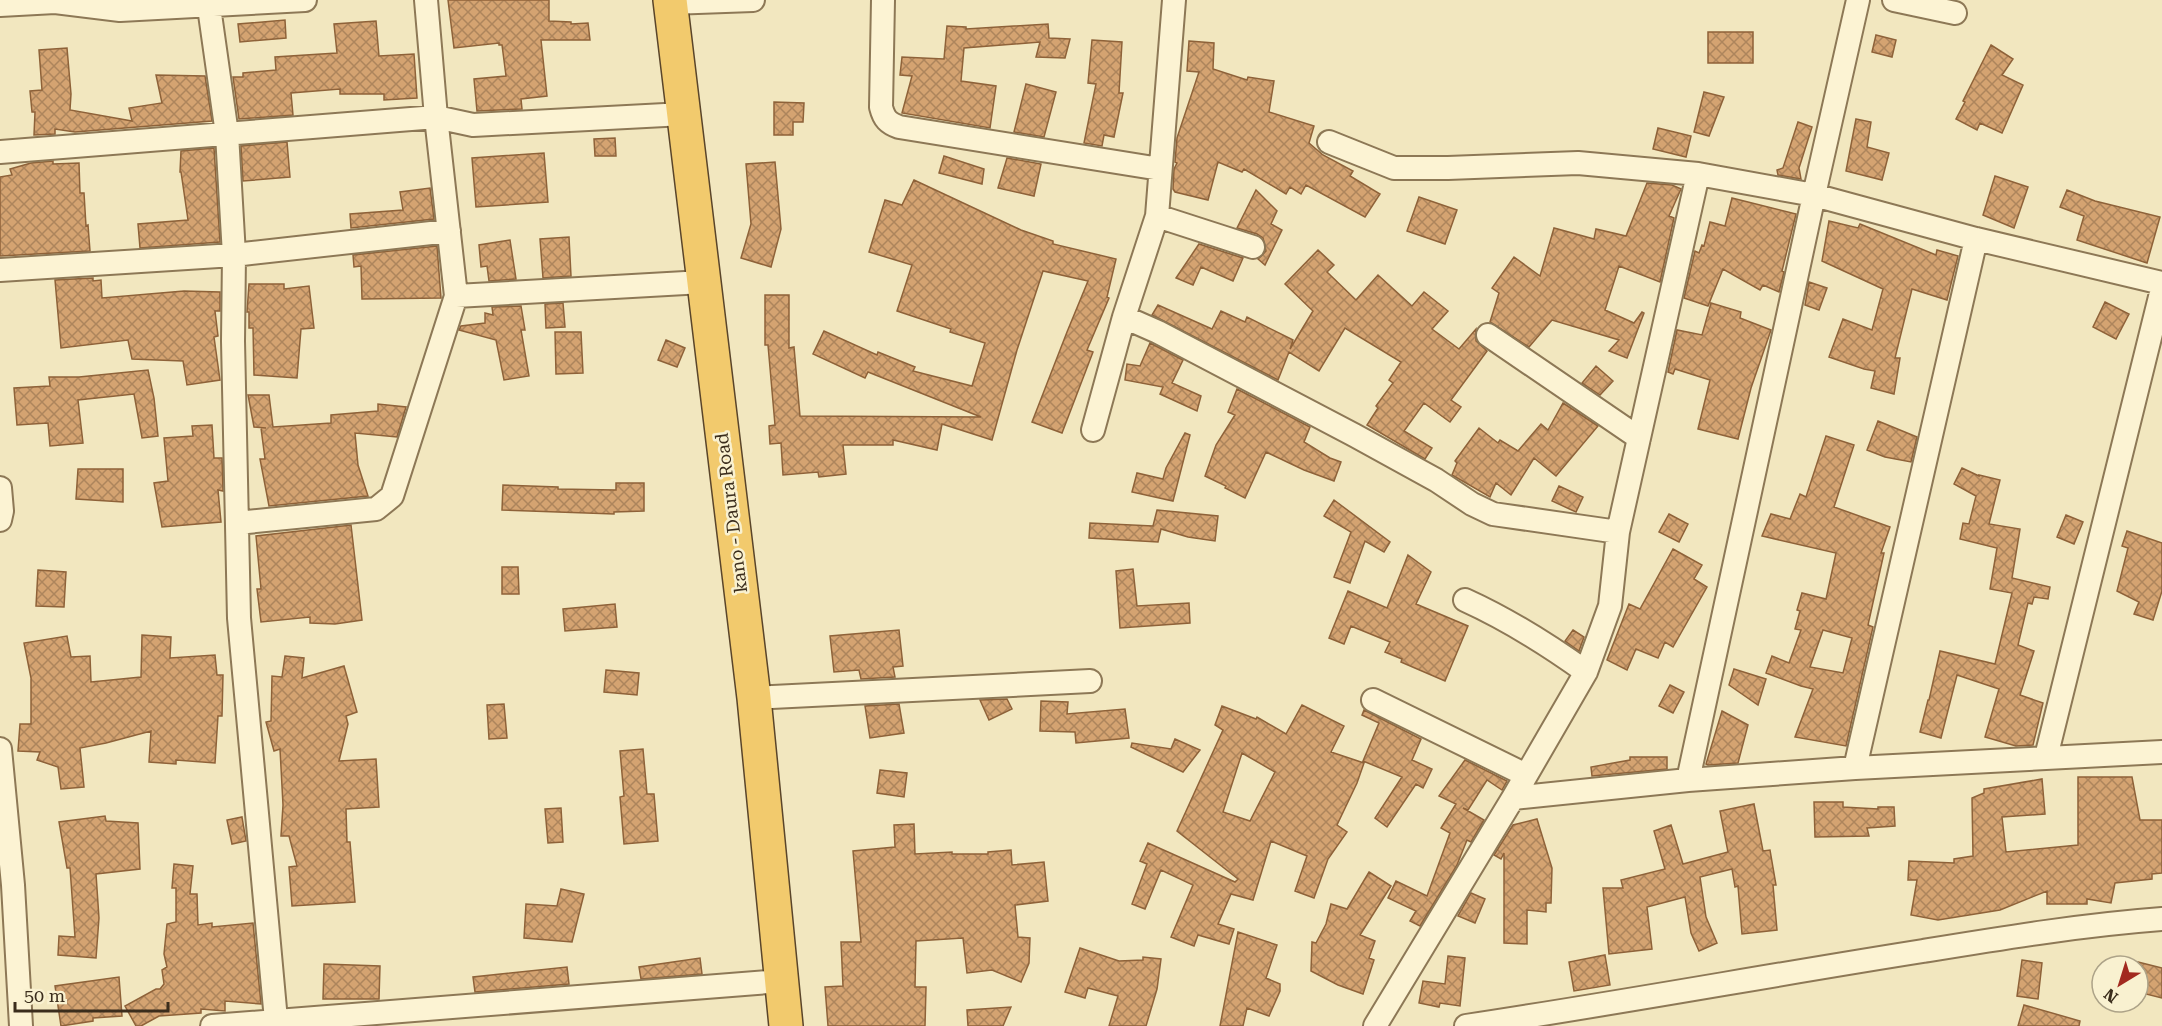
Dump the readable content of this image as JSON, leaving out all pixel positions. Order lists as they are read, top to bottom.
{
  "streets": {
    "highway": ["kano - Daura Road"]
  },
  "scale_bar": "50 m",
  "north": "bottom left"
}
